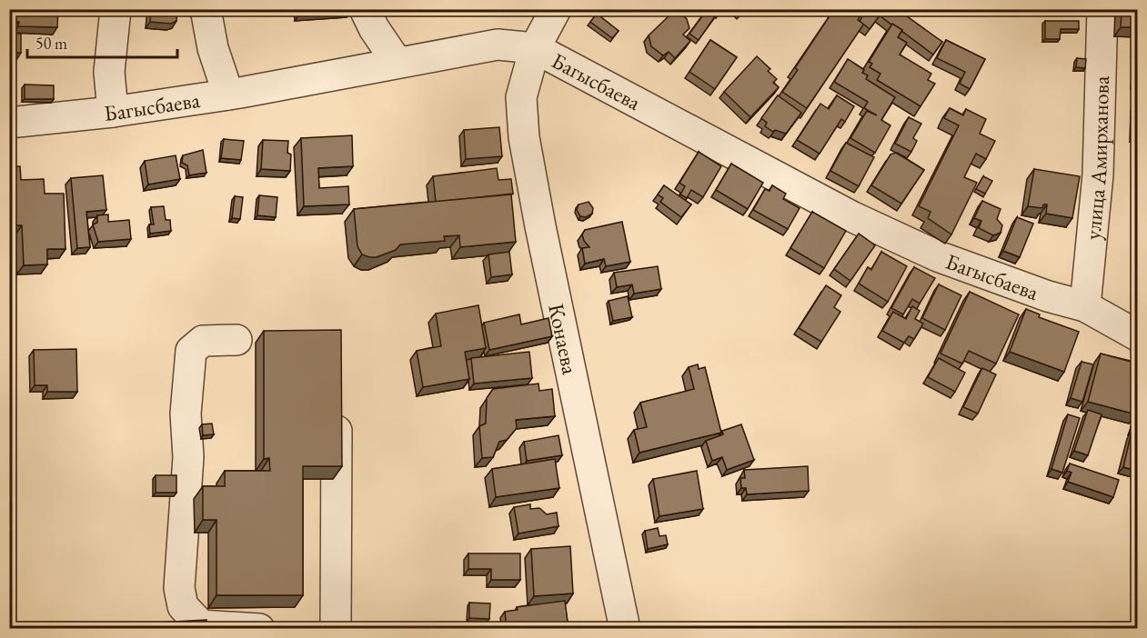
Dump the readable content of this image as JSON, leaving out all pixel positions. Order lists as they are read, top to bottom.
{
  "streets": {
    "street": ["Багысбаева", "улица Амирханова", "Конаева"]
  },
  "crossings": [
    ["Багысбаева", "улица Амирханова"],
    ["Багысбаева", "Конаева"]
  ],
  "scale_bar": "50 m"
}
